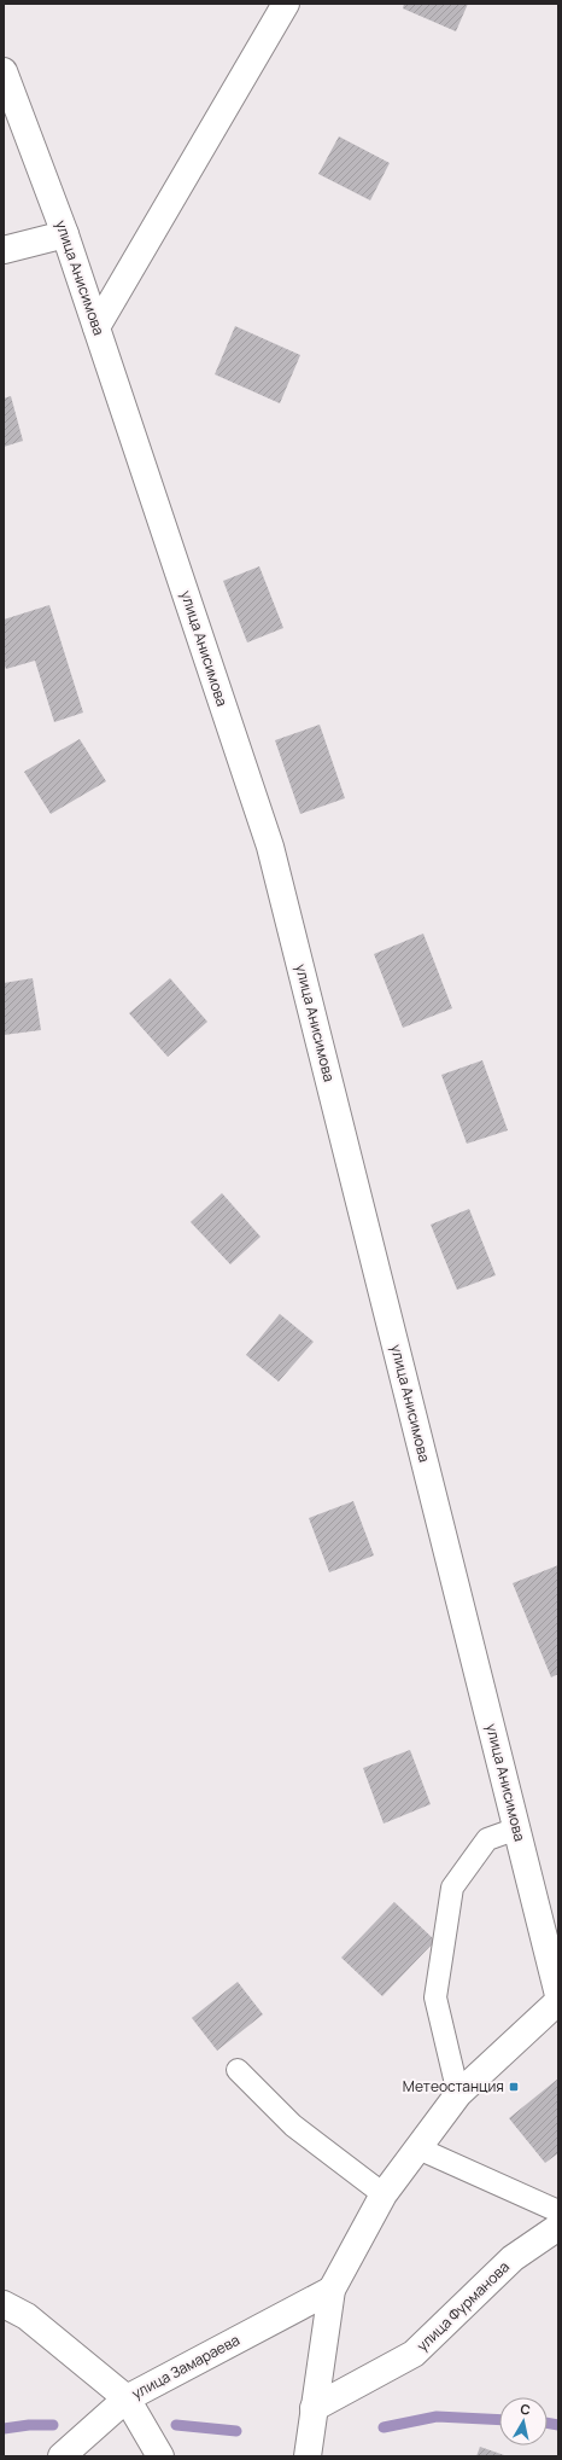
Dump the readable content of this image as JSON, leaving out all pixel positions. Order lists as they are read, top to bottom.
{
  "streets": {
    "street": ["улица Анисимова", "улица Фурманова", "улица Замараева"]
  },
  "places": {
    "transit": ["Метеостанция"]
  },
  "north": "top"
}
